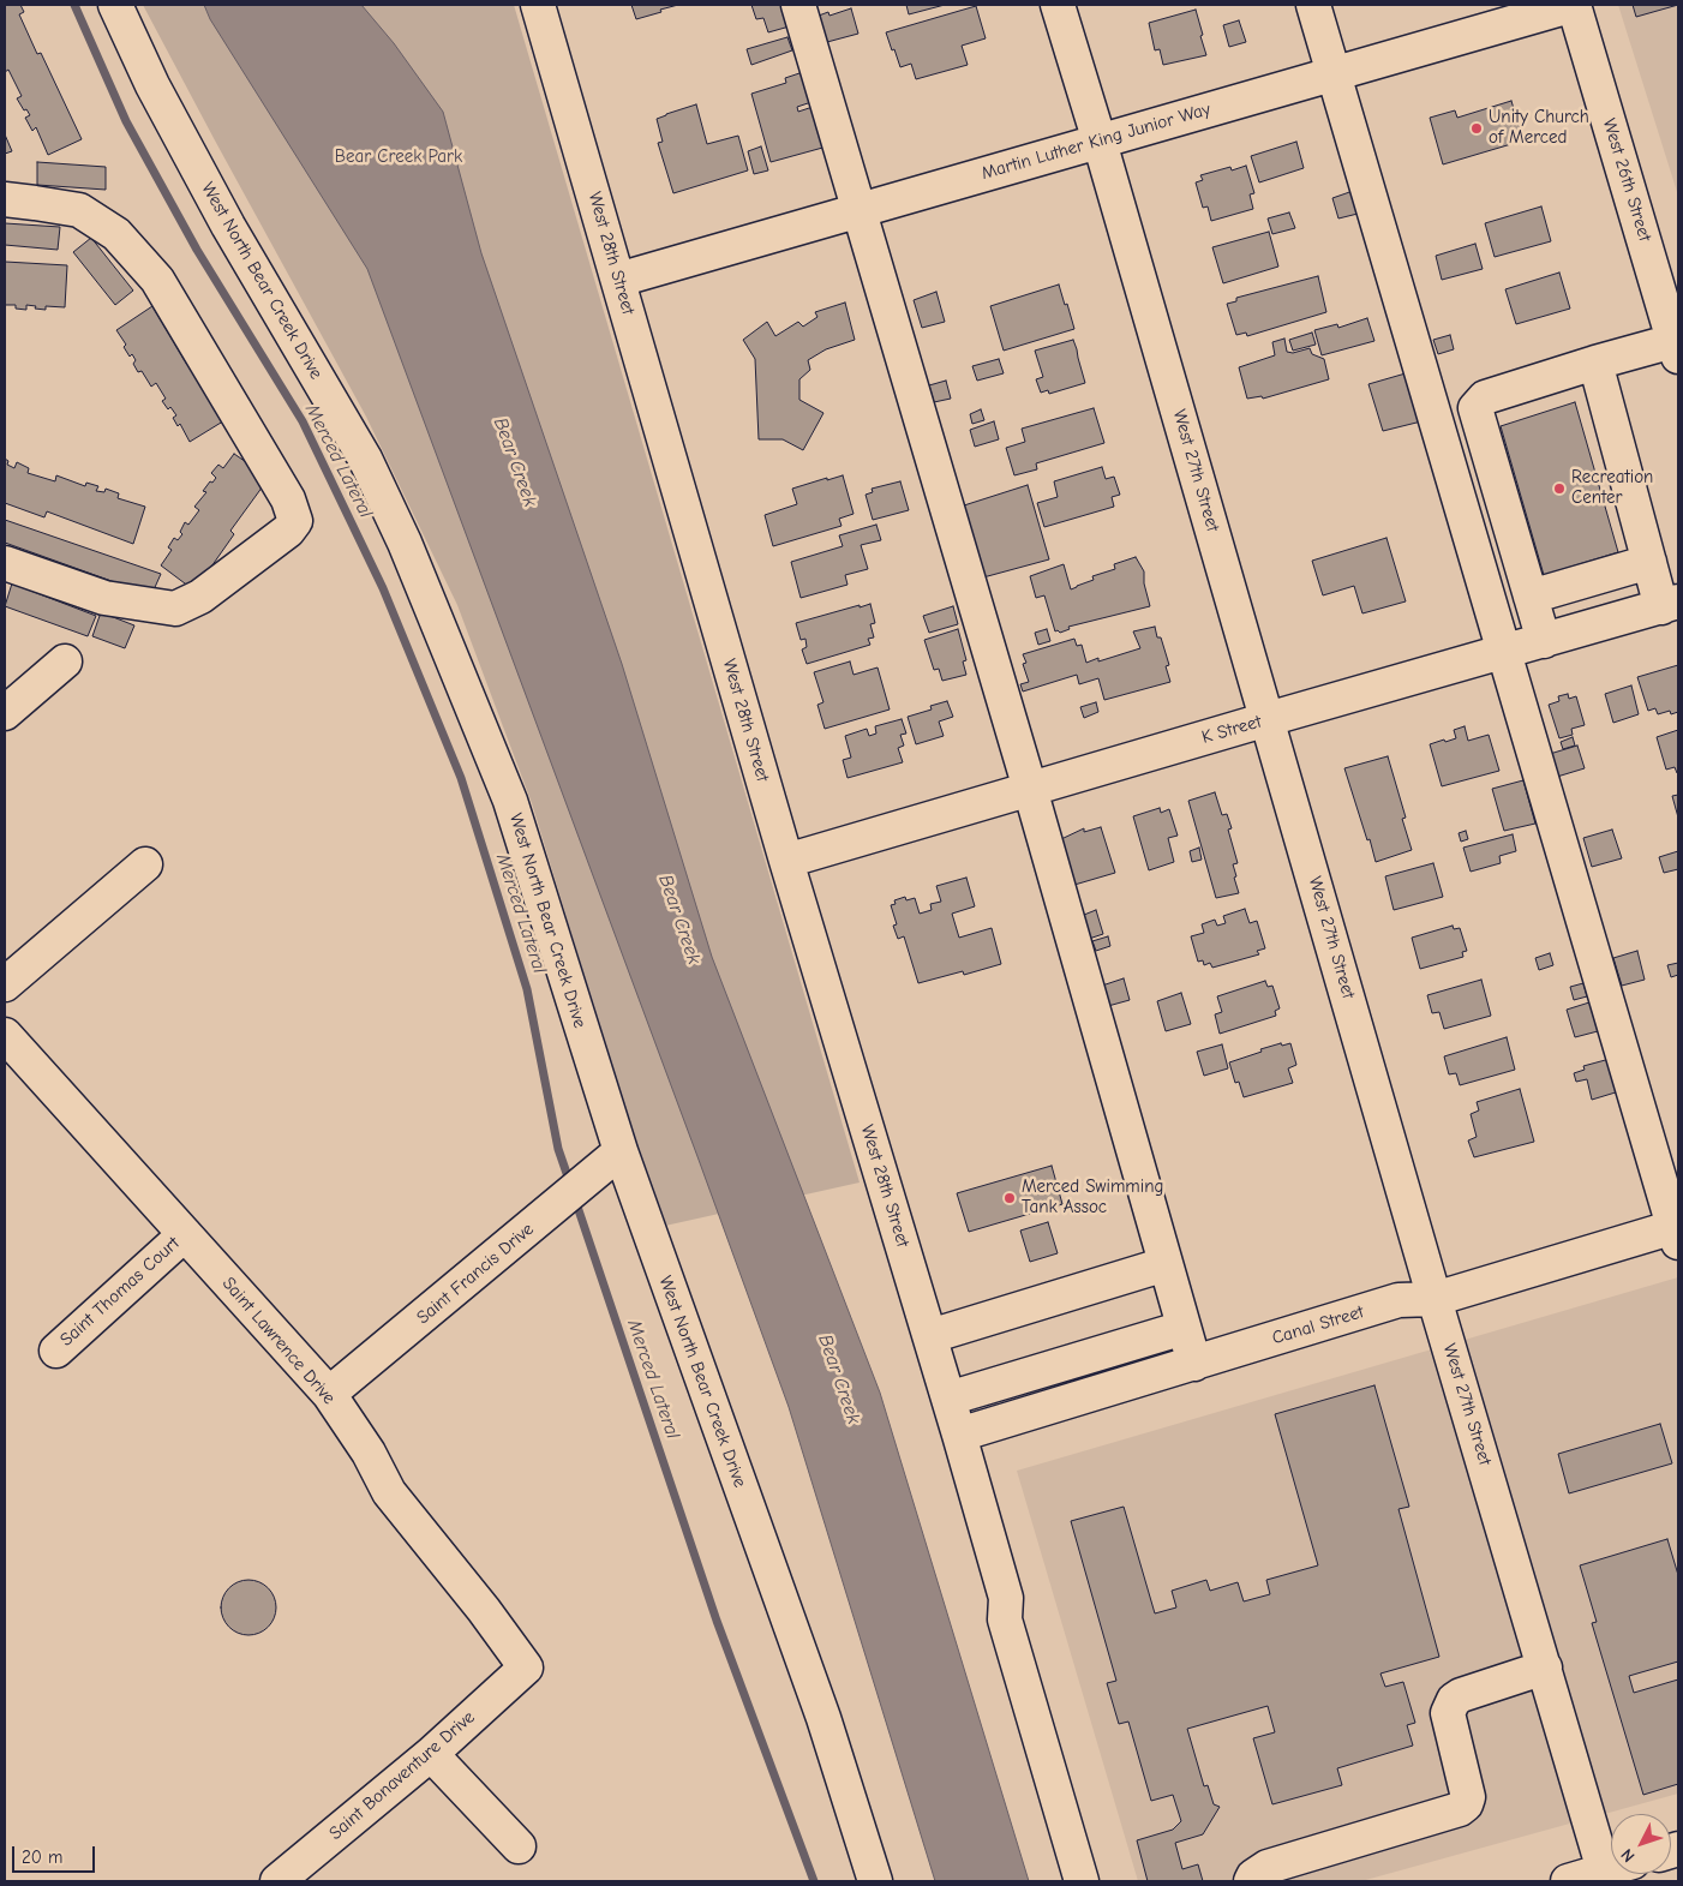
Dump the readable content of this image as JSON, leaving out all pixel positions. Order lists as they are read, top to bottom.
{
  "streets": {
    "street": [
      "Martin Luther King Junior Way",
      "West 26th Street",
      "West 28th Street",
      "West North Bear Creek Drive",
      "West 27th Street",
      "K Street",
      "Saint Francis Drive",
      "Saint Thomas Court",
      "Canal Street",
      "Saint Lawrence Drive",
      "Saint Bonaventure Drive"
    ]
  },
  "crossings": [
    ["Martin Luther King Junior Way", "West 26th Street"],
    ["Martin Luther King Junior Way", "West 28th Street"],
    ["Martin Luther King Junior Way", "West 27th Street"],
    ["West 28th Street", "K Street"],
    ["West 28th Street", "Canal Street"],
    ["West North Bear Creek Drive", "Saint Francis Drive"],
    ["West 27th Street", "K Street"],
    ["West 27th Street", "Canal Street"],
    ["Saint Francis Drive", "Saint Lawrence Drive"],
    ["Saint Thomas Court", "Saint Lawrence Drive"],
    ["Saint Lawrence Drive", "Saint Bonaventure Drive"]
  ],
  "water": ["Merced Lateral", "Bear Creek"],
  "parks": ["Bear Creek Park"],
  "places": ["Unity Church of Merced", "Recreation Center", "Merced Swimming Tank Assoc"],
  "scale_bar": "20 m",
  "north": "bottom left"
}
